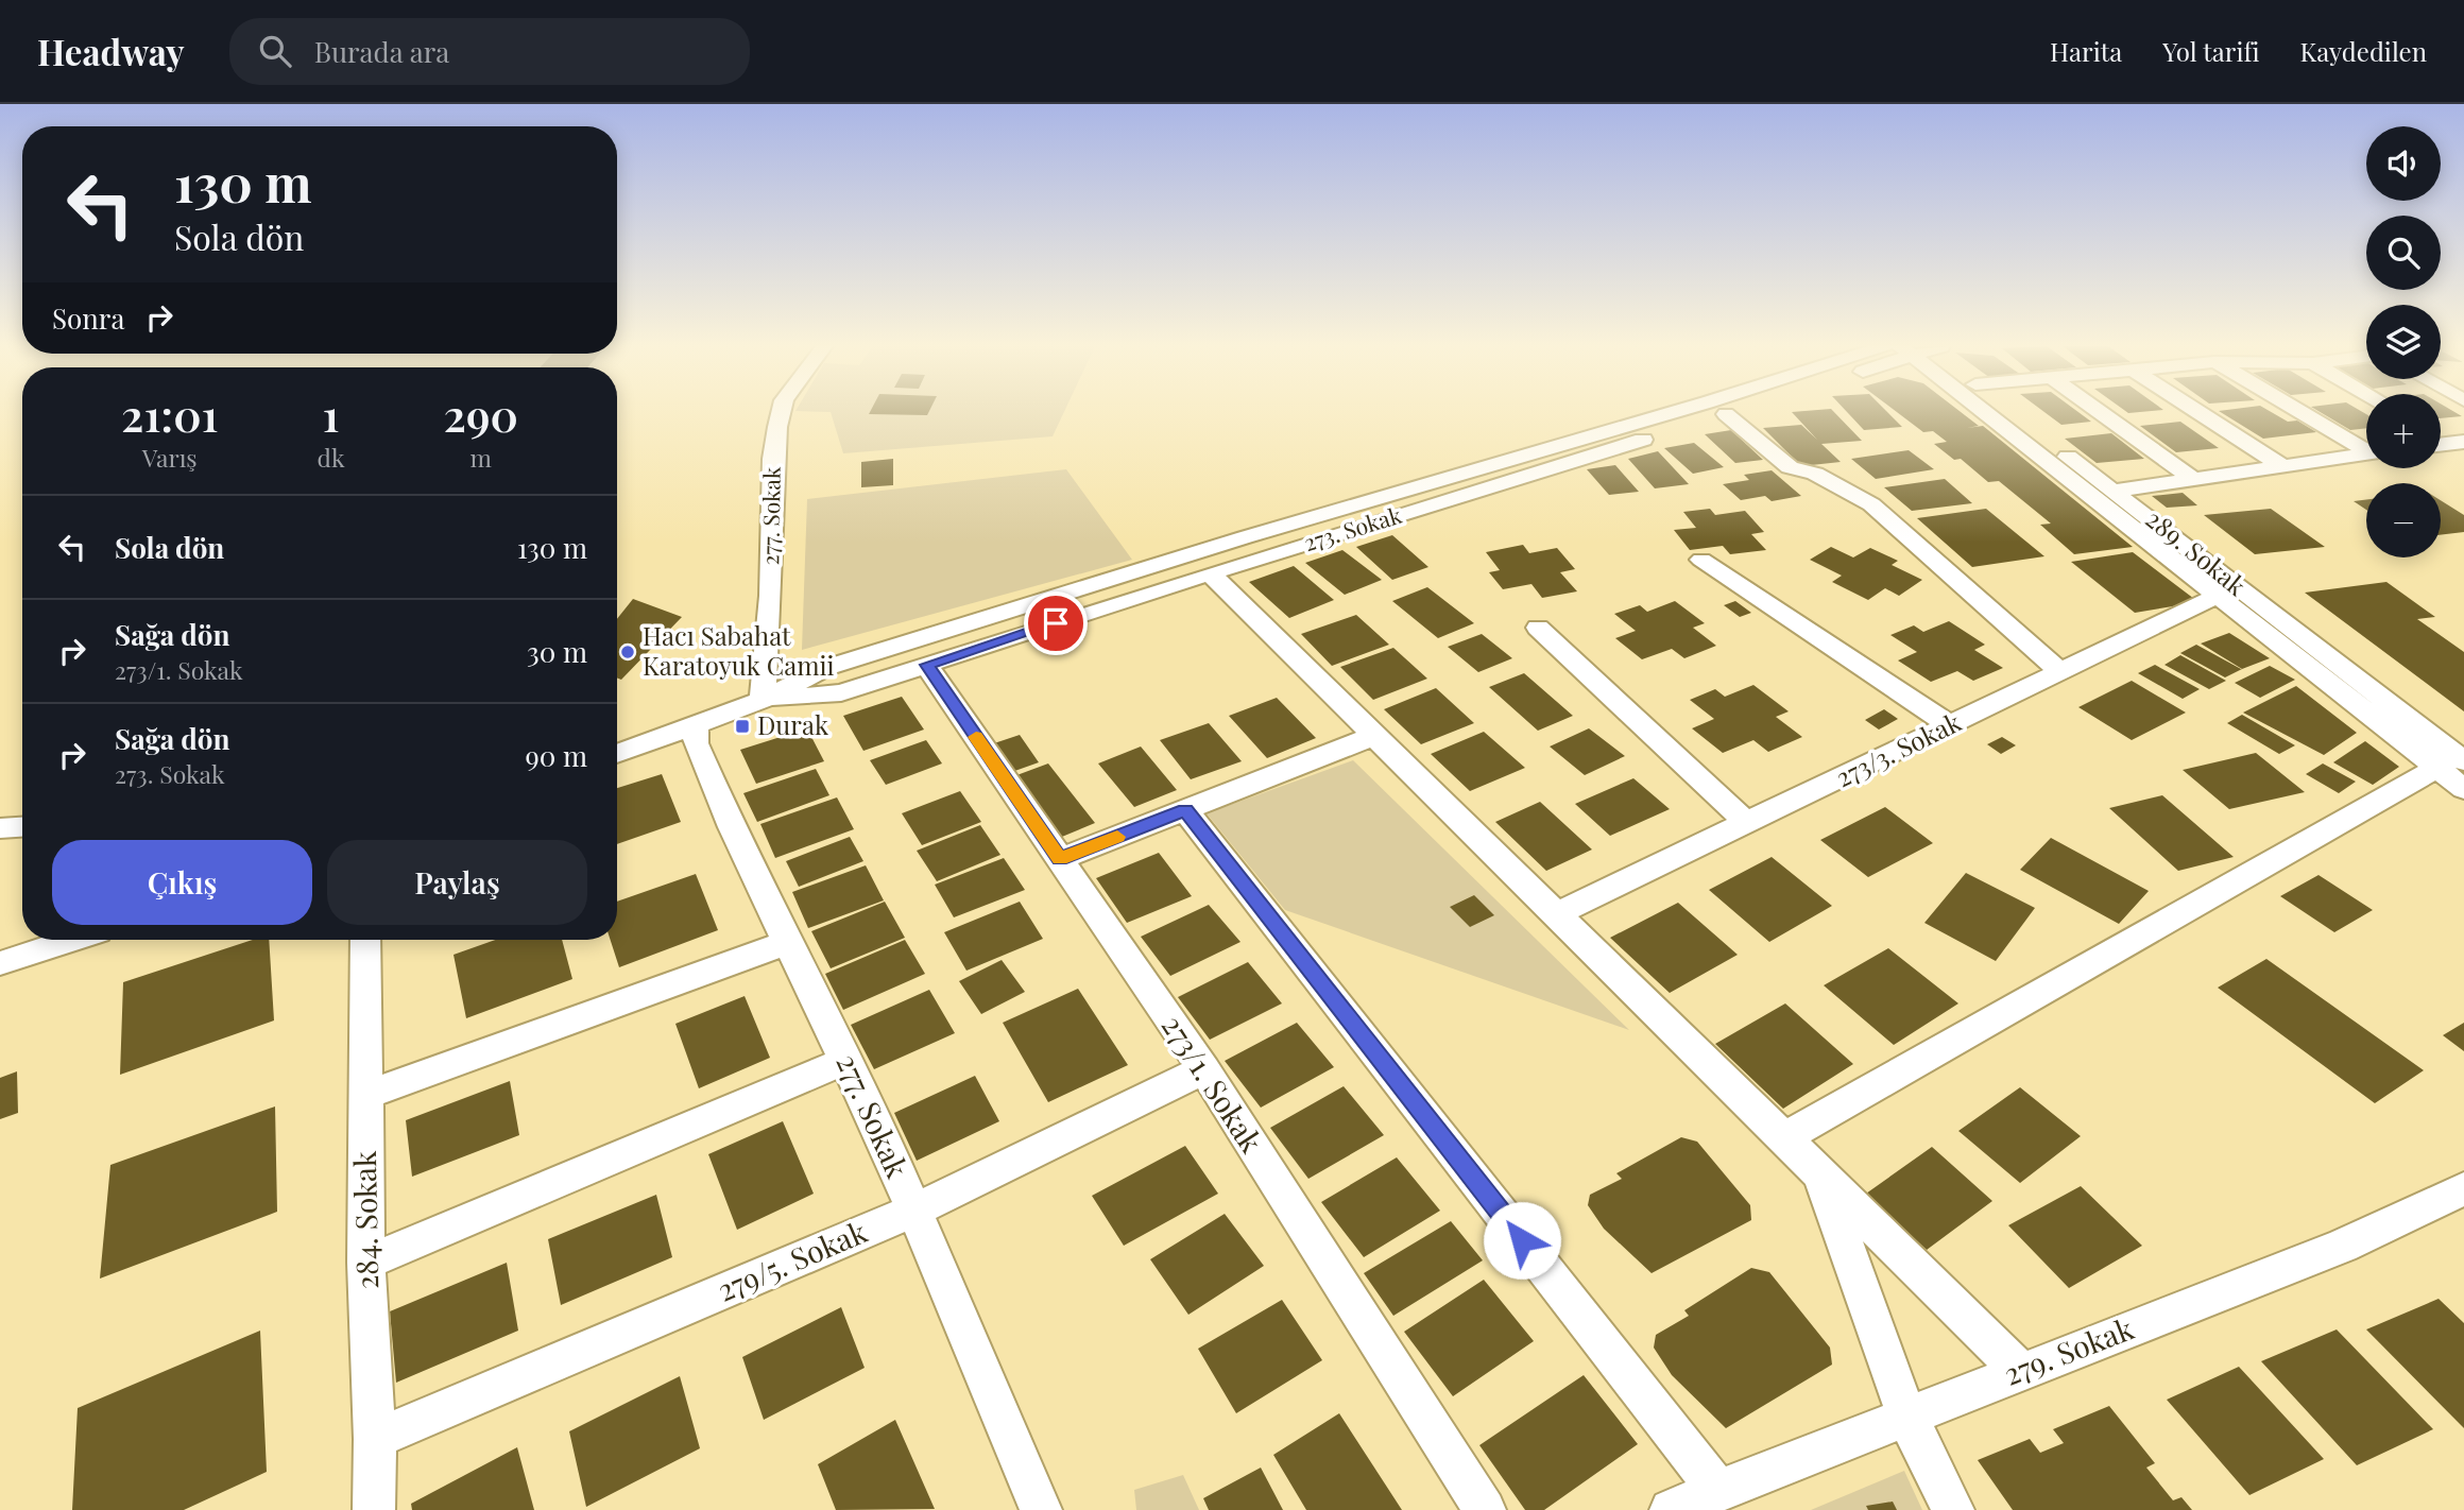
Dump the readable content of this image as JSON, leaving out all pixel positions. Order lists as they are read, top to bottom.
{
  "streets": {
    "street": [
      "277. Sokak",
      "273. Sokak",
      "289. Sokak",
      "273/3. Sokak",
      "273/1. Sokak",
      "284. Sokak",
      "279/5. Sokak",
      "279. Sokak"
    ]
  },
  "crossings": [
    ["277. Sokak", "273. Sokak"],
    ["277. Sokak", "279/5. Sokak"],
    ["273. Sokak", "273/1. Sokak"],
    ["289. Sokak", "273/3. Sokak"],
    ["273/1. Sokak", "279/5. Sokak"],
    ["284. Sokak", "279/5. Sokak"]
  ],
  "places": {
    "other": ["Hacı Sabahat Karatoyuk Camii"],
    "transit": ["Durak"]
  },
  "page": {
    "header": "Headway",
    "search": "Burada ara",
    "nav": ["Harita", "Yol tarifi", "Kaydedilen"],
    "map_buttons": ["+", "−"],
    "turn": ["130 m", "Sola dön"],
    "then": "Sonra",
    "eta": [
      "21:01",
      "Varış",
      "1",
      "dk",
      "290",
      "m"
    ],
    "list": [
      {
        "name": "Sola dön",
        "value": "130 m"
      },
      {
        "name": "Sağa dön",
        "note": "273/1. Sokak",
        "value": "30 m"
      },
      {
        "name": "Sağa dön",
        "note": "273. Sokak",
        "value": "90 m"
      }
    ],
    "buttons": ["Çıkış", "Paylaş"]
  }
}
